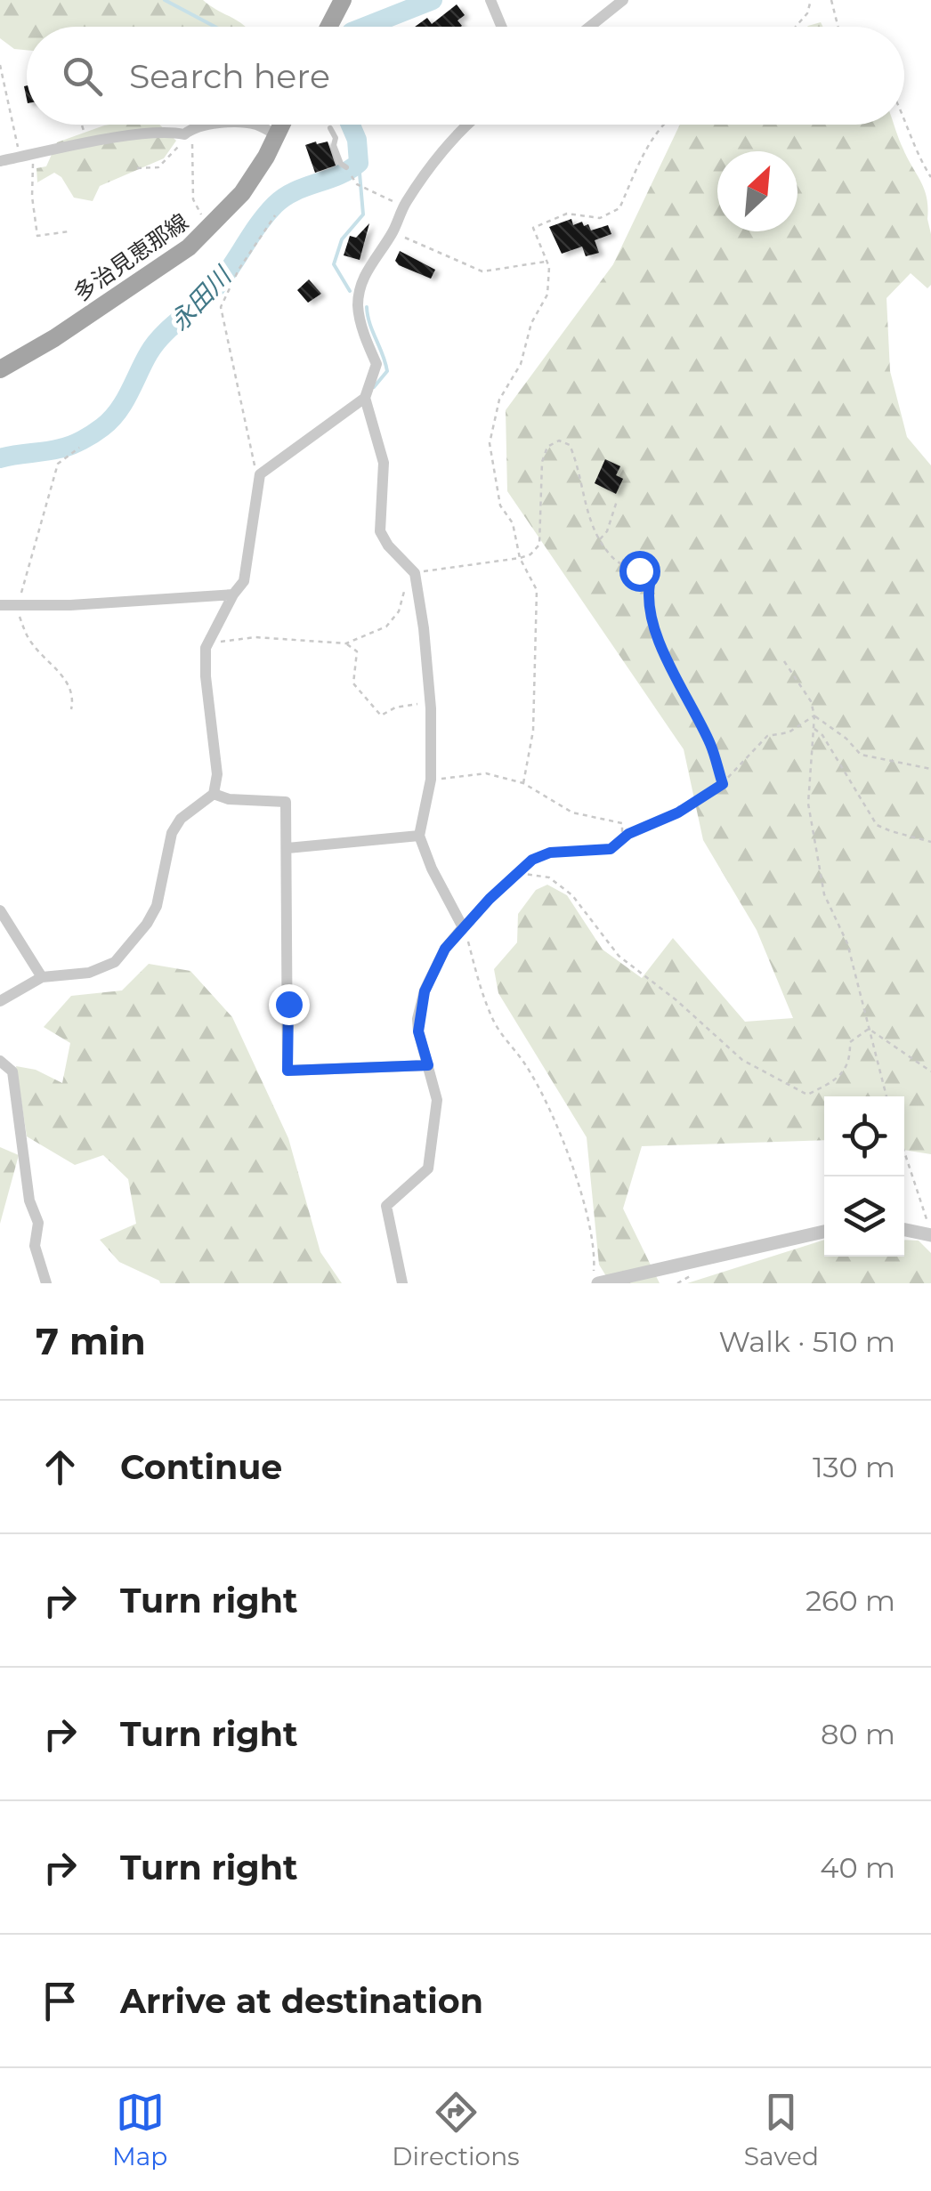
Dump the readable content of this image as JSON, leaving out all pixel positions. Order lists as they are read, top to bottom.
{
  "streets": {
    "main road": ["多治見恵那線"]
  },
  "water": ["永田川"],
  "north": "top right",
  "page": {
    "search": "Search here",
    "heading": ["7 min", "Walk · 510 m"],
    "list": [
      ["Continue", "130 m"],
      ["Turn right", "260 m"],
      ["Turn right", "80 m"],
      ["Turn right", "40 m"],
      "Arrive at destination"
    ],
    "nav": ["Map", "Directions", "Saved"]
  }
}
